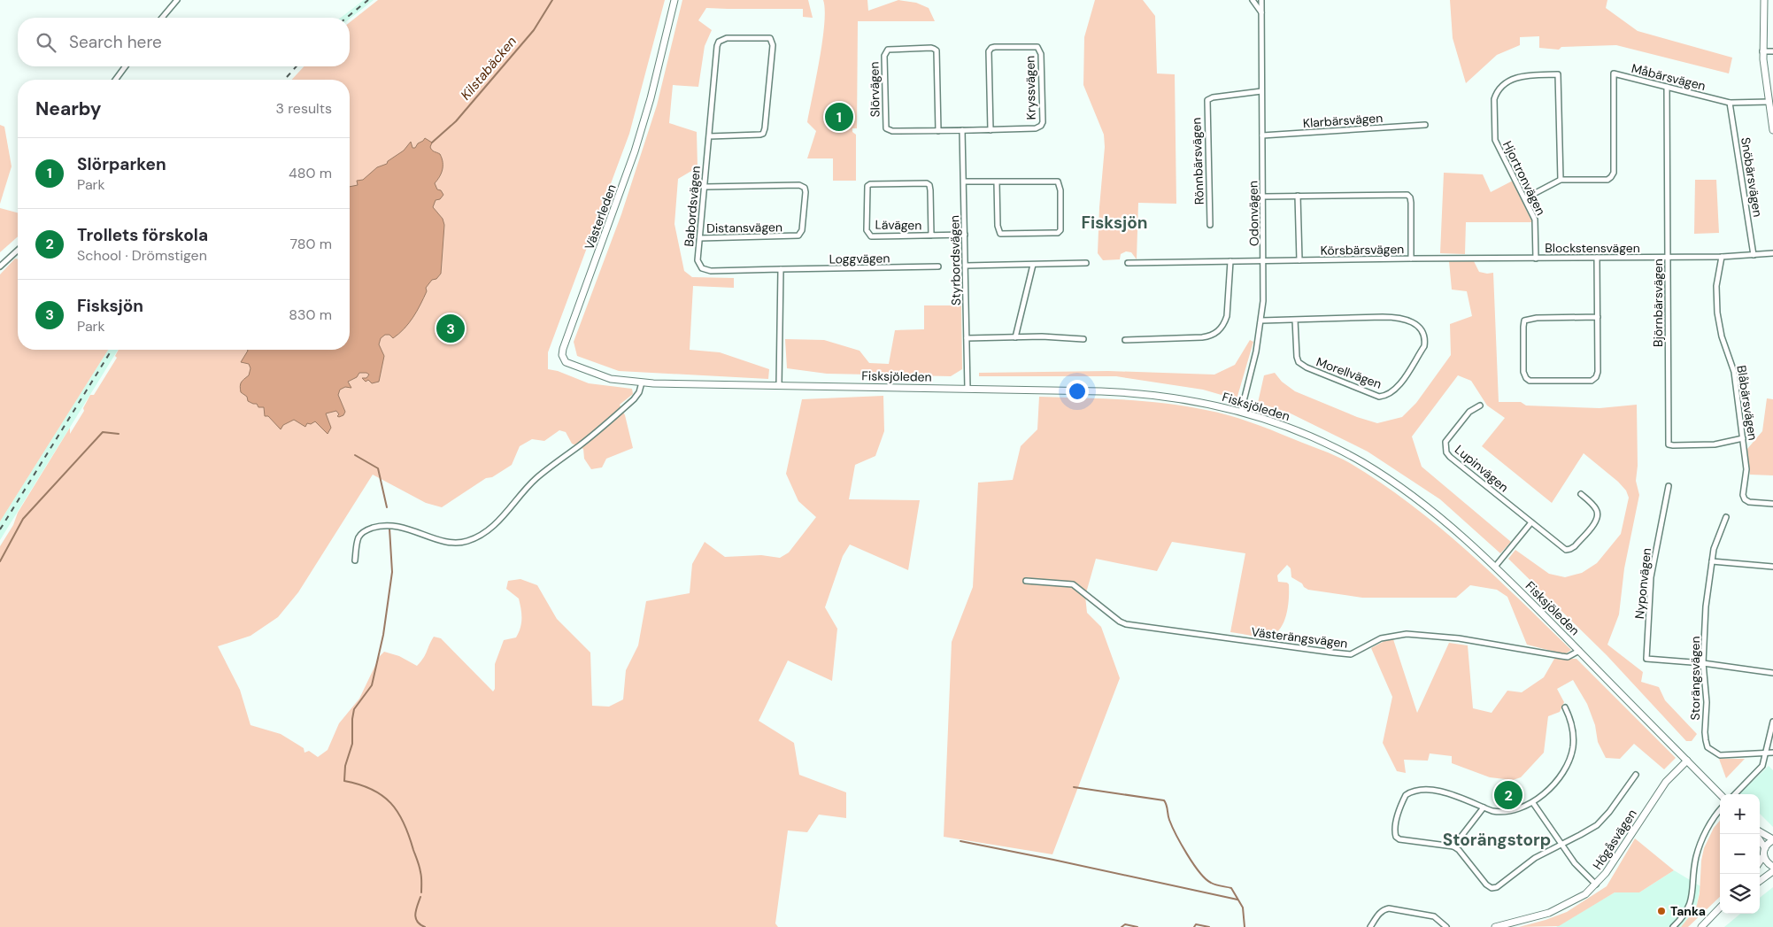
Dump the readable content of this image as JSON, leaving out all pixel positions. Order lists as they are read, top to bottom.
{
  "streets": {
    "street": [
      "Måbärsvägen",
      "Kryssvägen",
      "Slörvägen",
      "Klarbärsvägen",
      "Rönnbärsvägen",
      "Snöbärsvägen",
      "Hjortronvägen",
      "Babordsvägen",
      "Odonvägen",
      "Västerleden",
      "Lävägen",
      "Distansvägen",
      "Blockstensvägen",
      "Körsbärsvägen",
      "Loggvägen",
      "Styrbordsvägen",
      "Björnbärsvägen",
      "Morellvägen",
      "Fisksjöleden",
      "Blåbärsvägen",
      "Lupinvägen",
      "Nyponvägen",
      "Västerängsvägen",
      "Storängsvägen",
      "Högåsvägen"
    ]
  },
  "crossings": [
    ["Måbärsvägen", "Snöbärsvägen"],
    ["Måbärsvägen", "Hjortronvägen"],
    ["Måbärsvägen", "Björnbärsvägen"],
    ["Kryssvägen", "Slörvägen"],
    ["Kryssvägen", "Styrbordsvägen"],
    ["Slörvägen", "Styrbordsvägen"],
    ["Klarbärsvägen", "Odonvägen"],
    ["Rönnbärsvägen", "Odonvägen"],
    ["Snöbärsvägen", "Blockstensvägen"],
    ["Hjortronvägen", "Blockstensvägen"],
    ["Babordsvägen", "Distansvägen"],
    ["Babordsvägen", "Loggvägen"],
    ["Odonvägen", "Körsbärsvägen"],
    ["Odonvägen", "Morellvägen"],
    ["Odonvägen", "Fisksjöleden"],
    ["Västerleden", "Fisksjöleden"],
    ["Lävägen", "Styrbordsvägen"],
    ["Blockstensvägen", "Körsbärsvägen"],
    ["Blockstensvägen", "Björnbärsvägen"],
    ["Blockstensvägen", "Blåbärsvägen"],
    ["Styrbordsvägen", "Fisksjöleden"],
    ["Björnbärsvägen", "Blåbärsvägen"],
    ["Fisksjöleden", "Västerängsvägen"],
    ["Fisksjöleden", "Högåsvägen"],
    ["Nyponvägen", "Storängsvägen"]
  ],
  "districts": ["Fisksjön", "Storängstorp"],
  "water": ["Kilstabäcken"],
  "places": ["Tanka"],
  "page": {
    "search": "Search here",
    "heading": ["Nearby", "3 results"],
    "pins": ["1", "3", "2"],
    "list": [
      {
        "mark": "1",
        "name": "Slörparken",
        "note": "Park",
        "value": "480 m"
      },
      {
        "mark": "2",
        "name": "Trollets förskola",
        "note": "School · Drömstigen",
        "value": "780 m"
      },
      {
        "mark": "3",
        "name": "Fisksjön",
        "note": "Park",
        "value": "830 m"
      }
    ],
    "map_buttons": ["+", "−"]
  }
}
